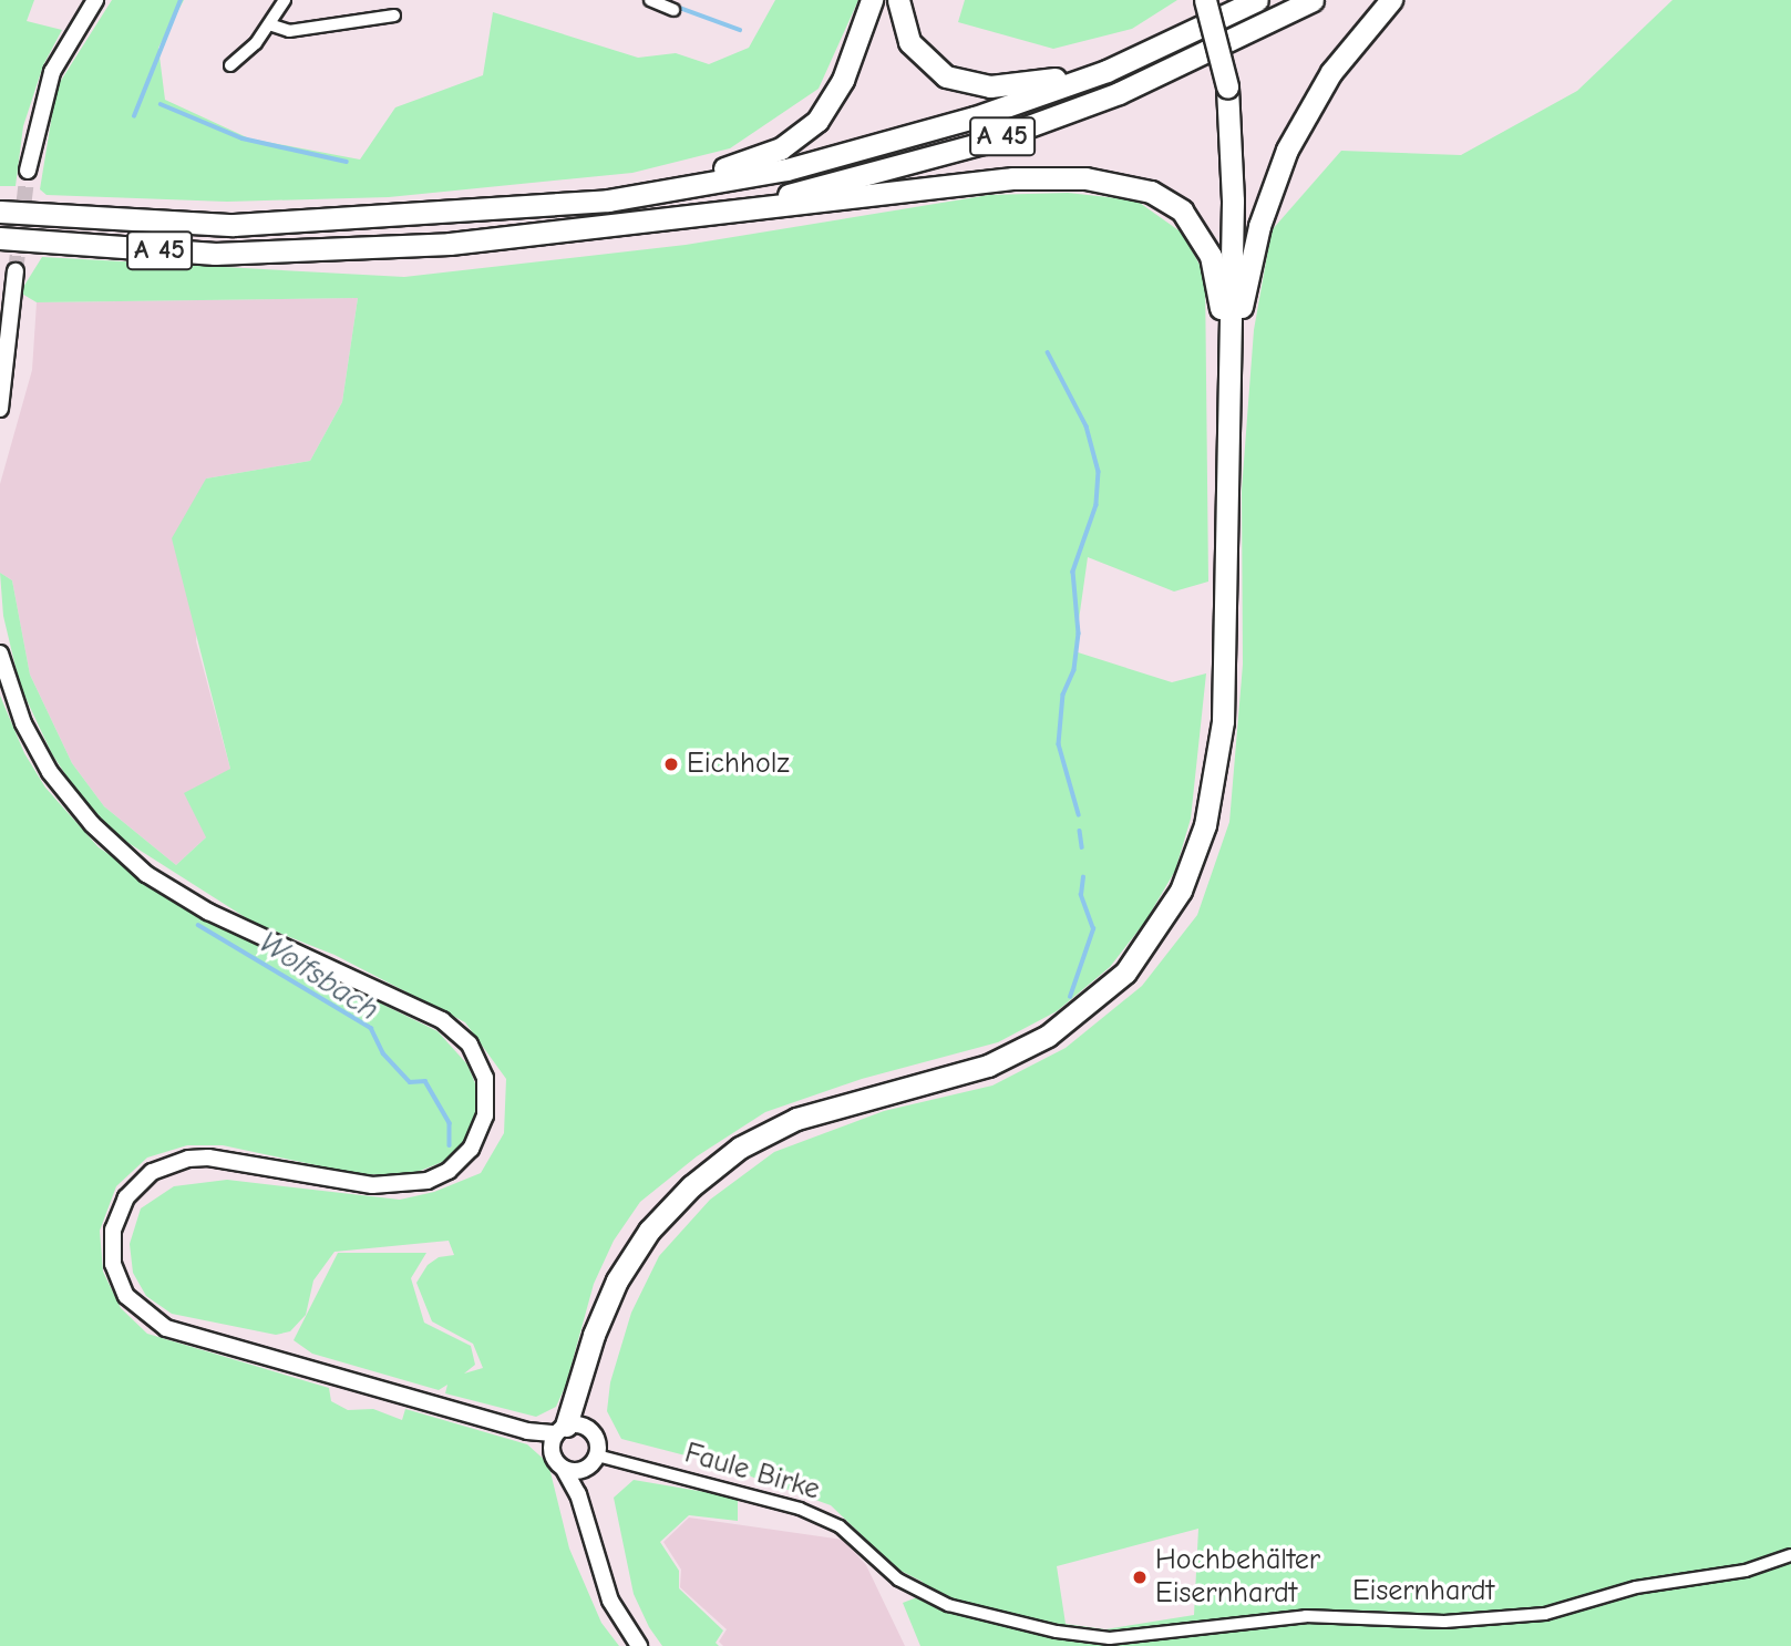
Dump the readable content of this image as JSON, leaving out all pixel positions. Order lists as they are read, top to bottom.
{
  "streets": {
    "highway": ["A 45"],
    "street": ["Faule Birke", "Eisernhardt"]
  },
  "crossings": [
    ["Faule Birke", "Eisernhardt"]
  ],
  "water": ["Wolfsbach"],
  "places": ["Eichholz", "Hochbehälter Eisernhardt"]
}
